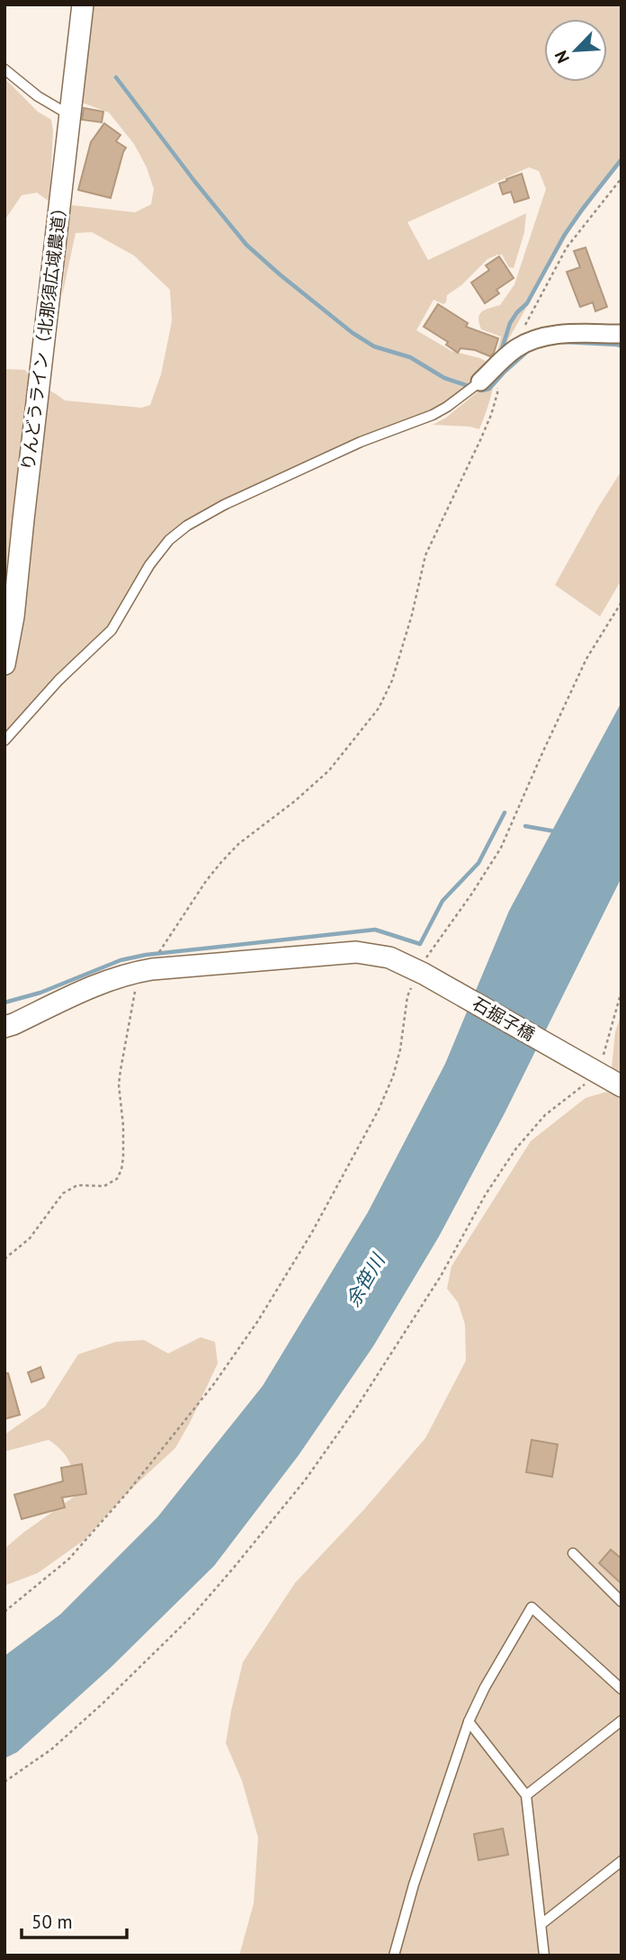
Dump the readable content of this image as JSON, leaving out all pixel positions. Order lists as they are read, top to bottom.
{
  "streets": {
    "street": ["りんどうライン（北那須広域農道）", "石掘子橋"]
  },
  "water": ["余笹川"],
  "scale_bar": "50 m",
  "north": "bottom left"
}
